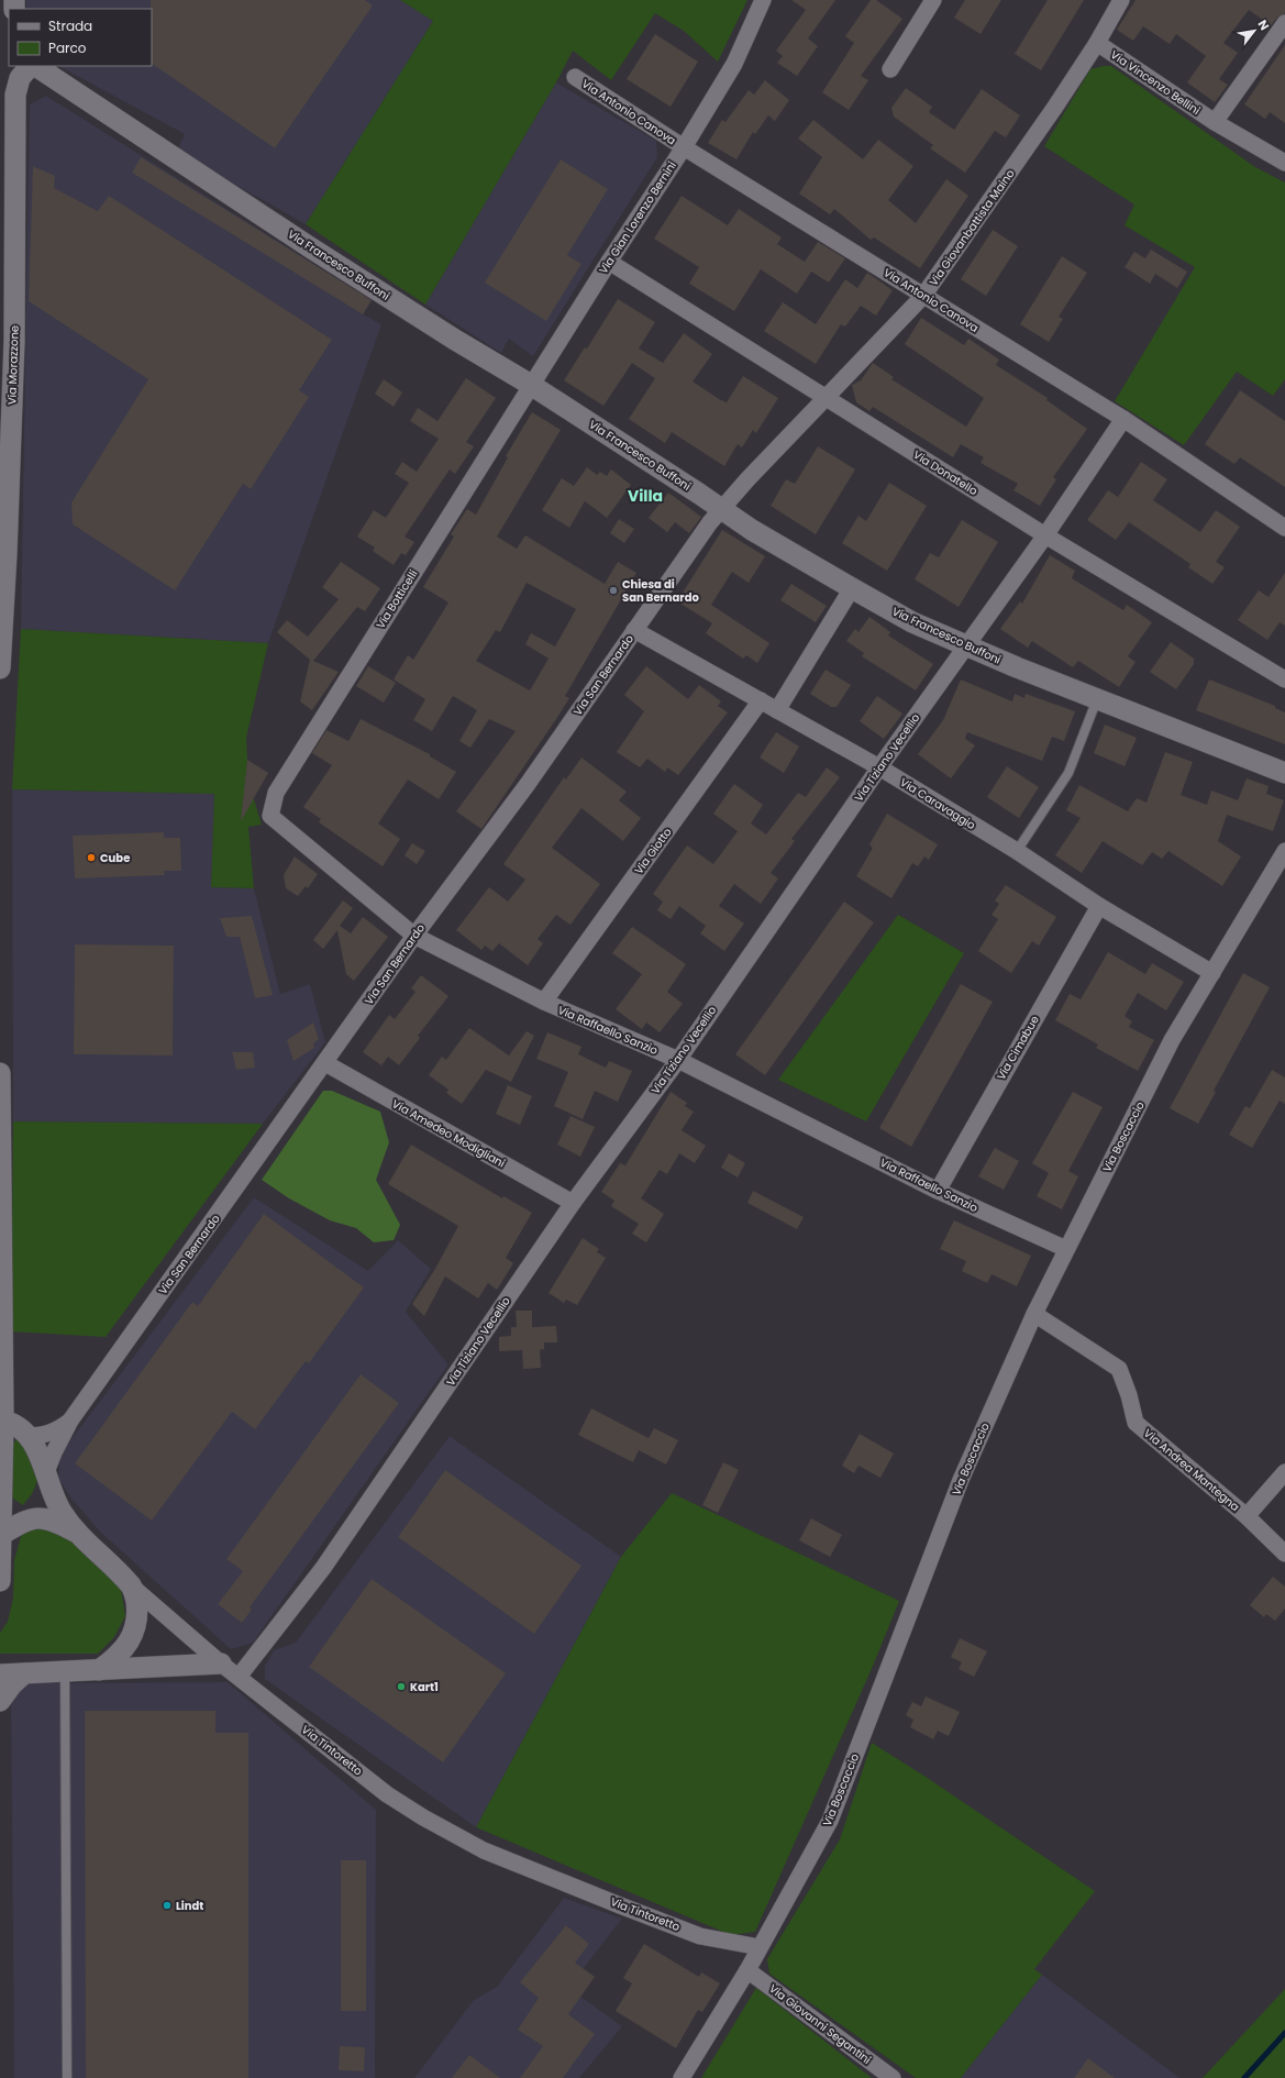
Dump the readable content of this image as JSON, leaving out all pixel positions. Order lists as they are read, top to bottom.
{
  "streets": {
    "street": [
      "Via Vincenzo Bellini",
      "Via Antonio Canova",
      "Via Gian Lorenzo Bernini",
      "Via Giovanbattista Maino",
      "Via Francesco Buffoni",
      "Via Morazzone",
      "Via Donatello",
      "Via Botticelli",
      "Via San Bernardo",
      "Via Tiziano Vecellio",
      "Via Caravaggio",
      "Via Giotto",
      "Via Raffaello Sanzio",
      "Via Cimabue",
      "Via Amedeo Modigliani",
      "Via Boscaccio",
      "Via Andrea Mantegna",
      "Via Tintoretto",
      "Via Giovanni Segantini"
    ]
  },
  "crossings": [
    ["Via Vincenzo Bellini", "Via Giovanbattista Maino"],
    ["Via Antonio Canova", "Via Gian Lorenzo Bernini"],
    ["Via Antonio Canova", "Via Giovanbattista Maino"],
    ["Via Antonio Canova", "Via Tiziano Vecellio"],
    ["Via Gian Lorenzo Bernini", "Via Francesco Buffoni"],
    ["Via Gian Lorenzo Bernini", "Via Donatello"],
    ["Via Gian Lorenzo Bernini", "Via Botticelli"],
    ["Via Giovanbattista Maino", "Via Francesco Buffoni"],
    ["Via Giovanbattista Maino", "Via Donatello"],
    ["Via Giovanbattista Maino", "Via San Bernardo"],
    ["Via Francesco Buffoni", "Via Botticelli"],
    ["Via Francesco Buffoni", "Via San Bernardo"],
    ["Via Francesco Buffoni", "Via Tiziano Vecellio"],
    ["Via Donatello", "Via Tiziano Vecellio"],
    ["Via Botticelli", "Via Raffaello Sanzio"],
    ["Via San Bernardo", "Via Caravaggio"],
    ["Via San Bernardo", "Via Raffaello Sanzio"],
    ["Via San Bernardo", "Via Amedeo Modigliani"],
    ["Via San Bernardo", "Via Tintoretto"],
    ["Via Tiziano Vecellio", "Via Caravaggio"],
    ["Via Tiziano Vecellio", "Via Raffaello Sanzio"],
    ["Via Tiziano Vecellio", "Via Amedeo Modigliani"],
    ["Via Tiziano Vecellio", "Via Tintoretto"],
    ["Via Caravaggio", "Via Giotto"],
    ["Via Caravaggio", "Via Cimabue"],
    ["Via Caravaggio", "Via Boscaccio"],
    ["Via Giotto", "Via Raffaello Sanzio"],
    ["Via Raffaello Sanzio", "Via Cimabue"],
    ["Via Raffaello Sanzio", "Via Boscaccio"],
    ["Via Boscaccio", "Via Andrea Mantegna"],
    ["Via Boscaccio", "Via Tintoretto"],
    ["Via Boscaccio", "Via Giovanni Segantini"]
  ],
  "districts": ["Villa"],
  "places": [
    "Chiesa di San Bernardo",
    "Cube",
    "Kart1",
    "Lindt"
  ],
  "legend": ["Strada", "Parco"],
  "north": "top right"
}
